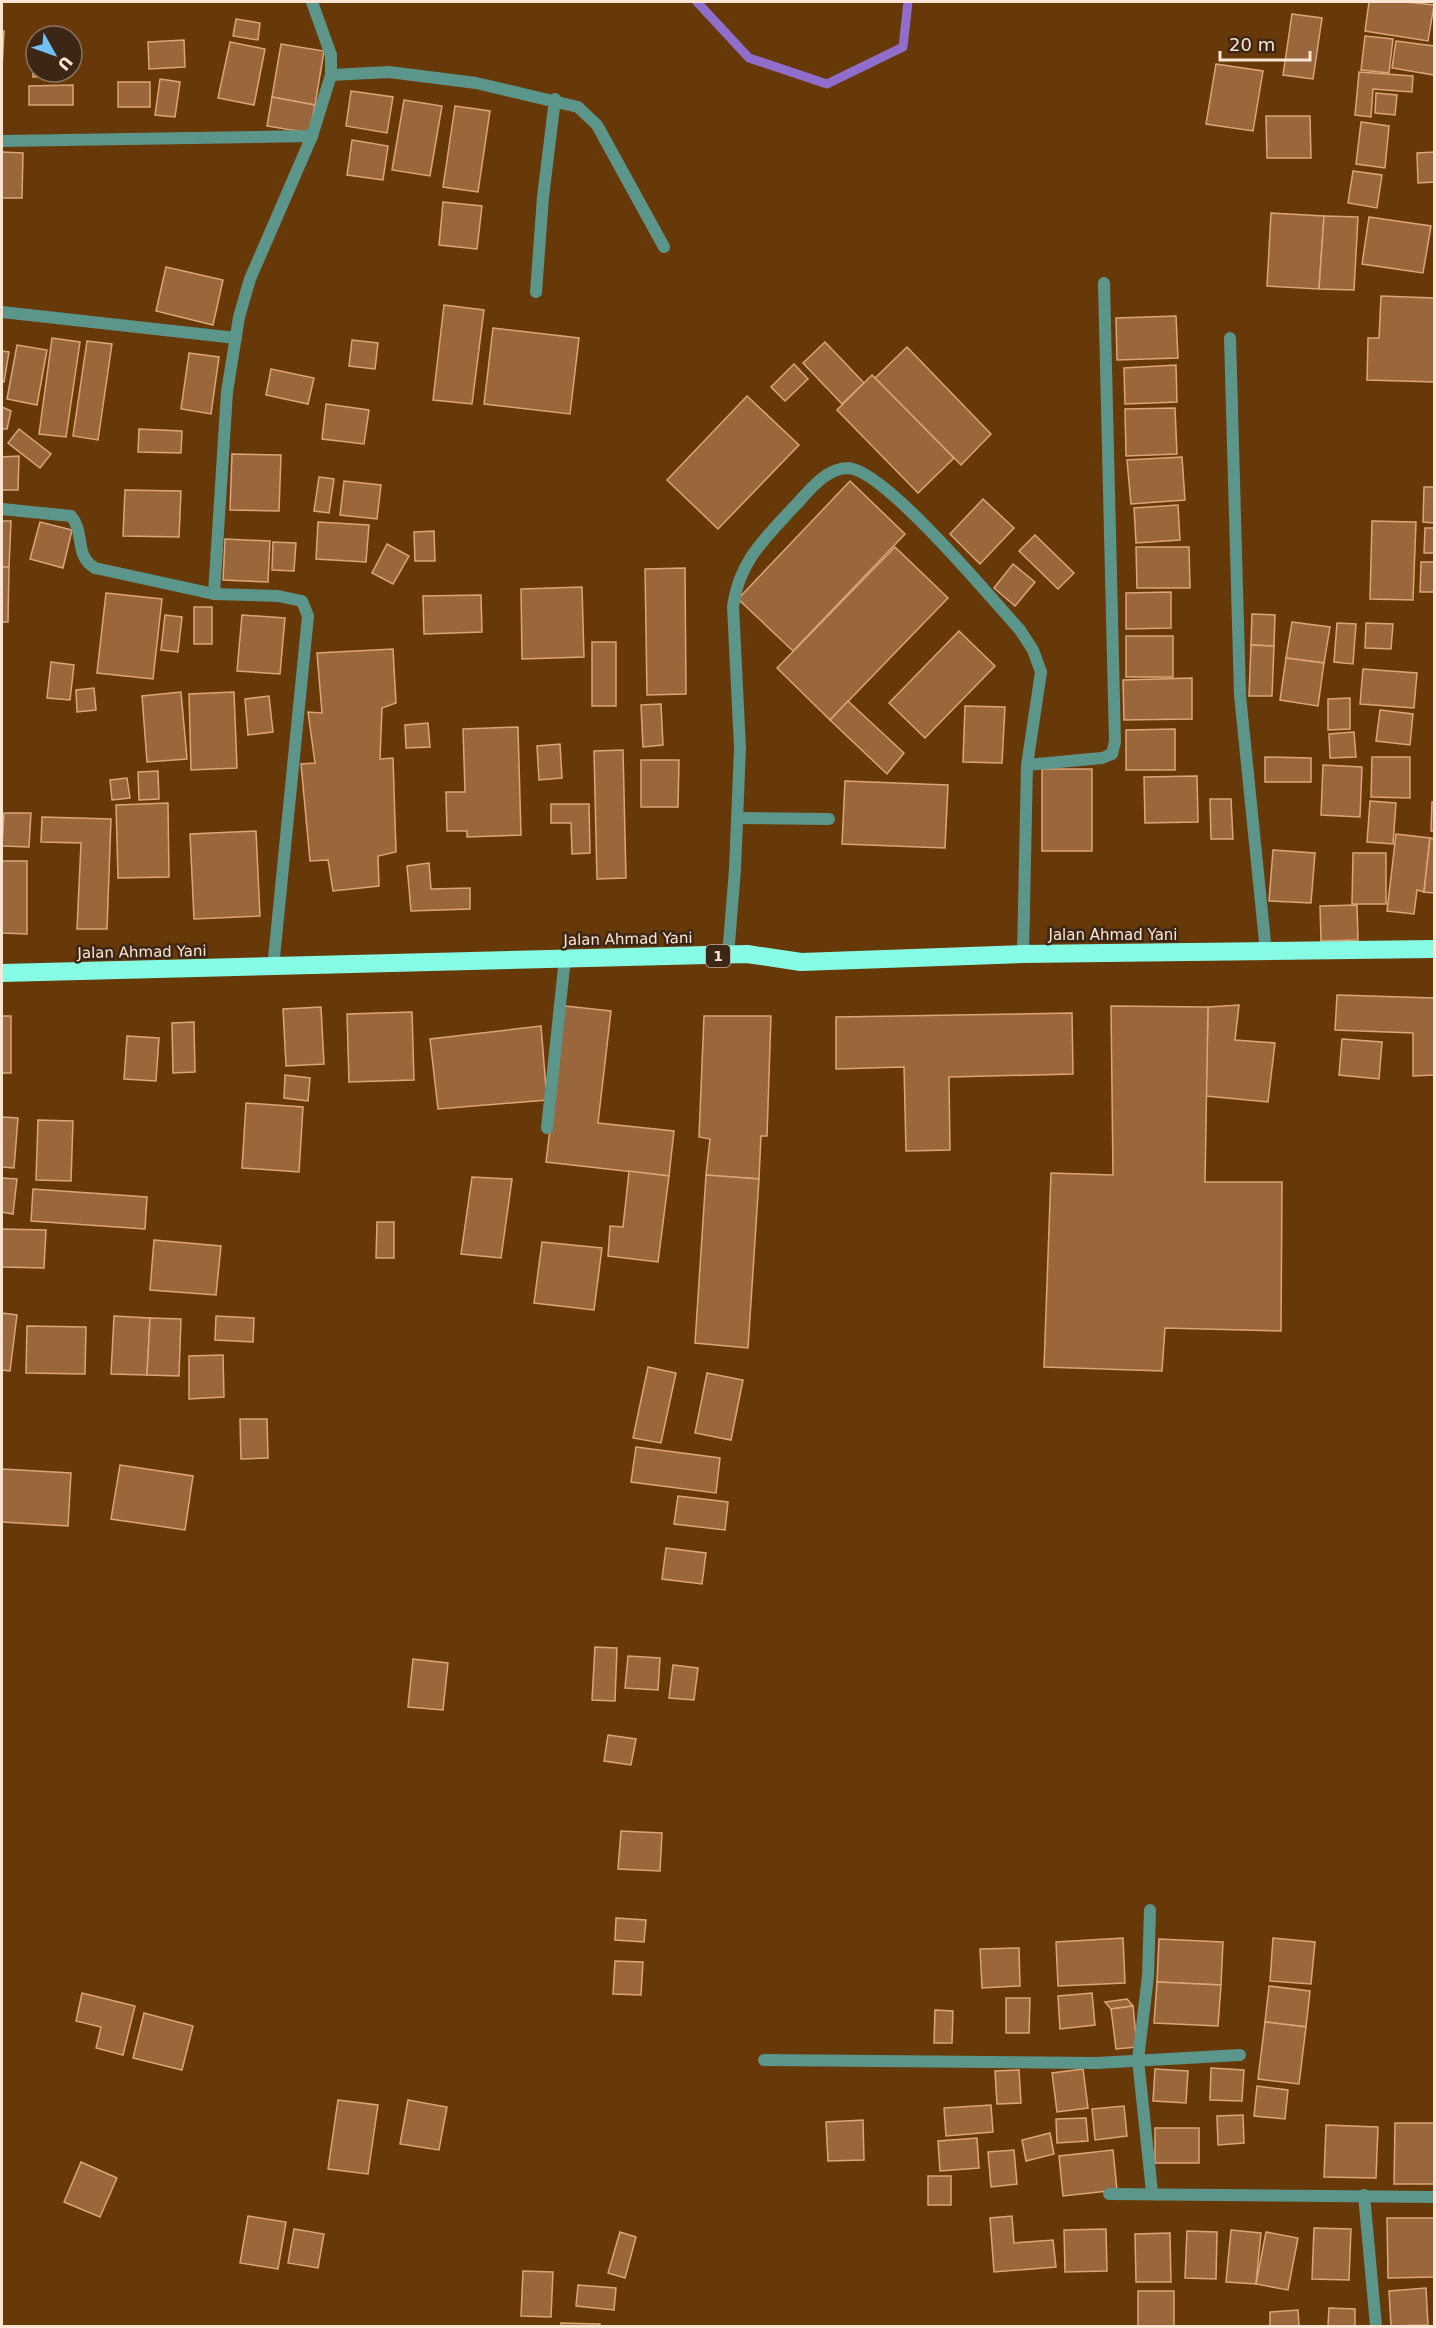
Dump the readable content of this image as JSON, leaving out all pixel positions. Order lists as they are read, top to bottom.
{
  "streets": {
    "highway": ["Jalan Ahmad Yani", "1"]
  },
  "scale_bar": "20 m",
  "north": "bottom right"
}
